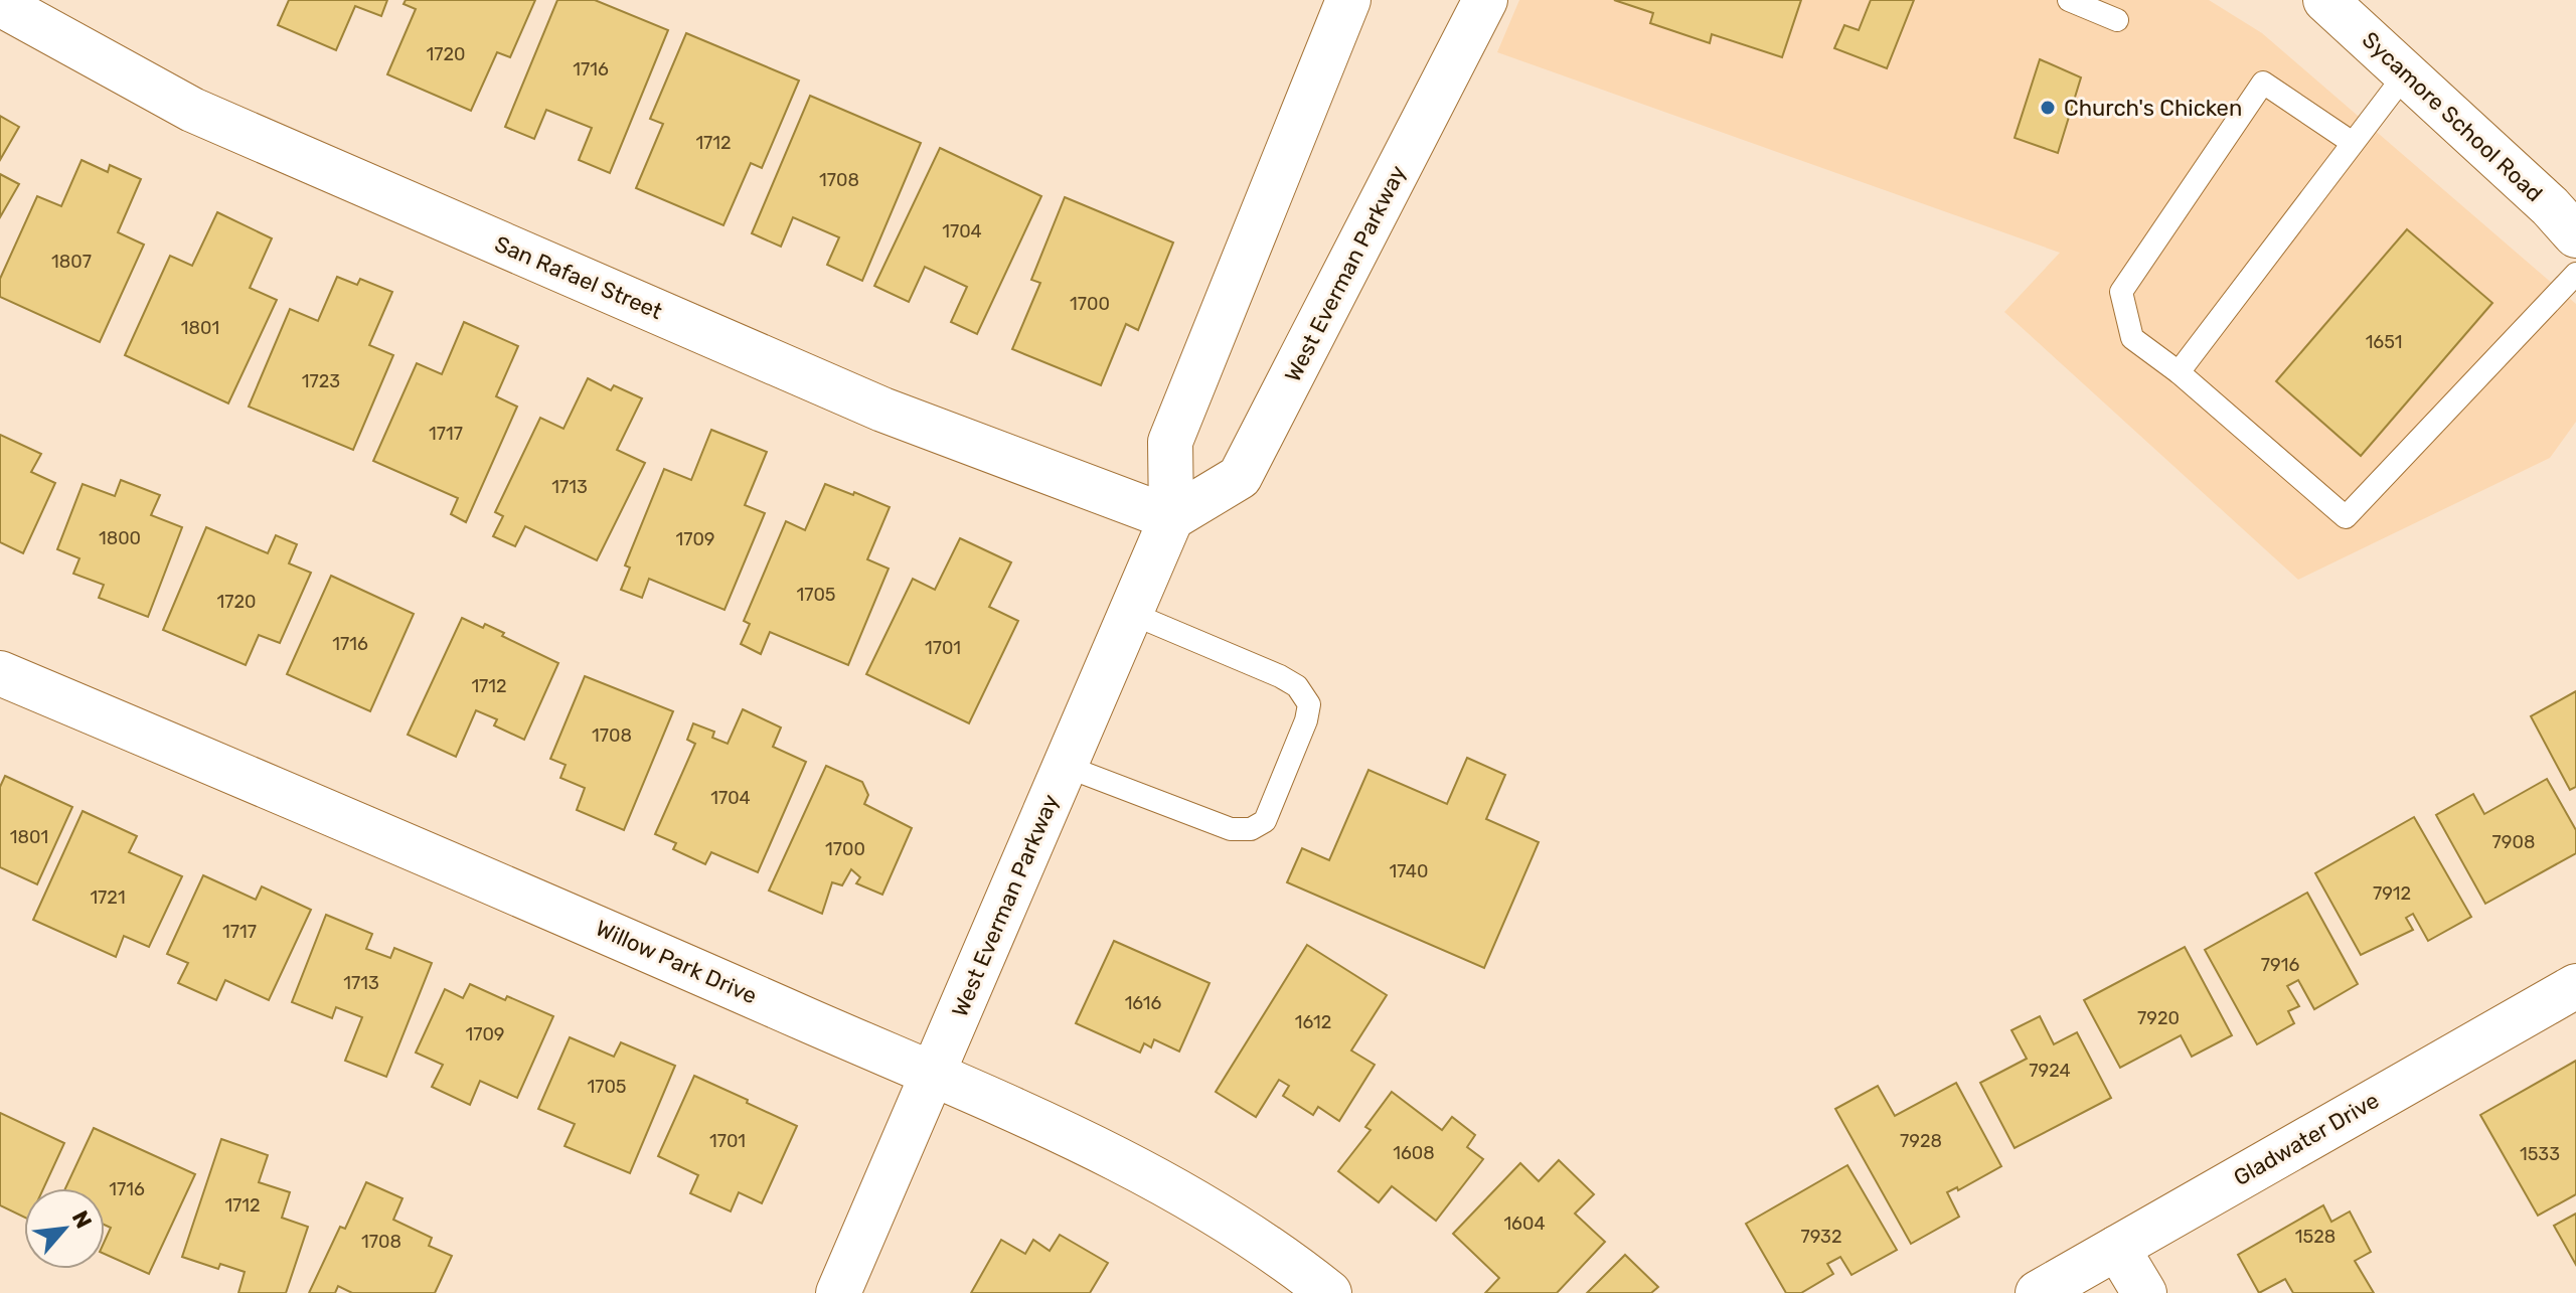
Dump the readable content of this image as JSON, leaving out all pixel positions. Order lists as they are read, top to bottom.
{
  "streets": {
    "street": [
      "Sycamore School Road",
      "West Everman Parkway",
      "San Rafael Street",
      "Willow Park Drive",
      "Gladwater Drive"
    ]
  },
  "crossings": [
    ["West Everman Parkway", "San Rafael Street"],
    ["West Everman Parkway", "Willow Park Drive"]
  ],
  "places": ["Church's Chicken"],
  "house_numbers": [
    "1720",
    "1716",
    "1712",
    "1708",
    "1704",
    "1807",
    "1700",
    "1801",
    "1651",
    "1723",
    "1717",
    "1713",
    "1800",
    "1709",
    "1705",
    "1720",
    "1716",
    "1701",
    "1712",
    "1708",
    "1704",
    "1801",
    "7908",
    "1700",
    "1740",
    "7912",
    "1721",
    "1717",
    "7916",
    "1713",
    "1616",
    "7920",
    "1612",
    "1709",
    "7924",
    "1705",
    "1701",
    "7928",
    "1608",
    "1533",
    "1716",
    "1712",
    "1604",
    "7932",
    "1528",
    "1708"
  ],
  "north": "top right"
}
